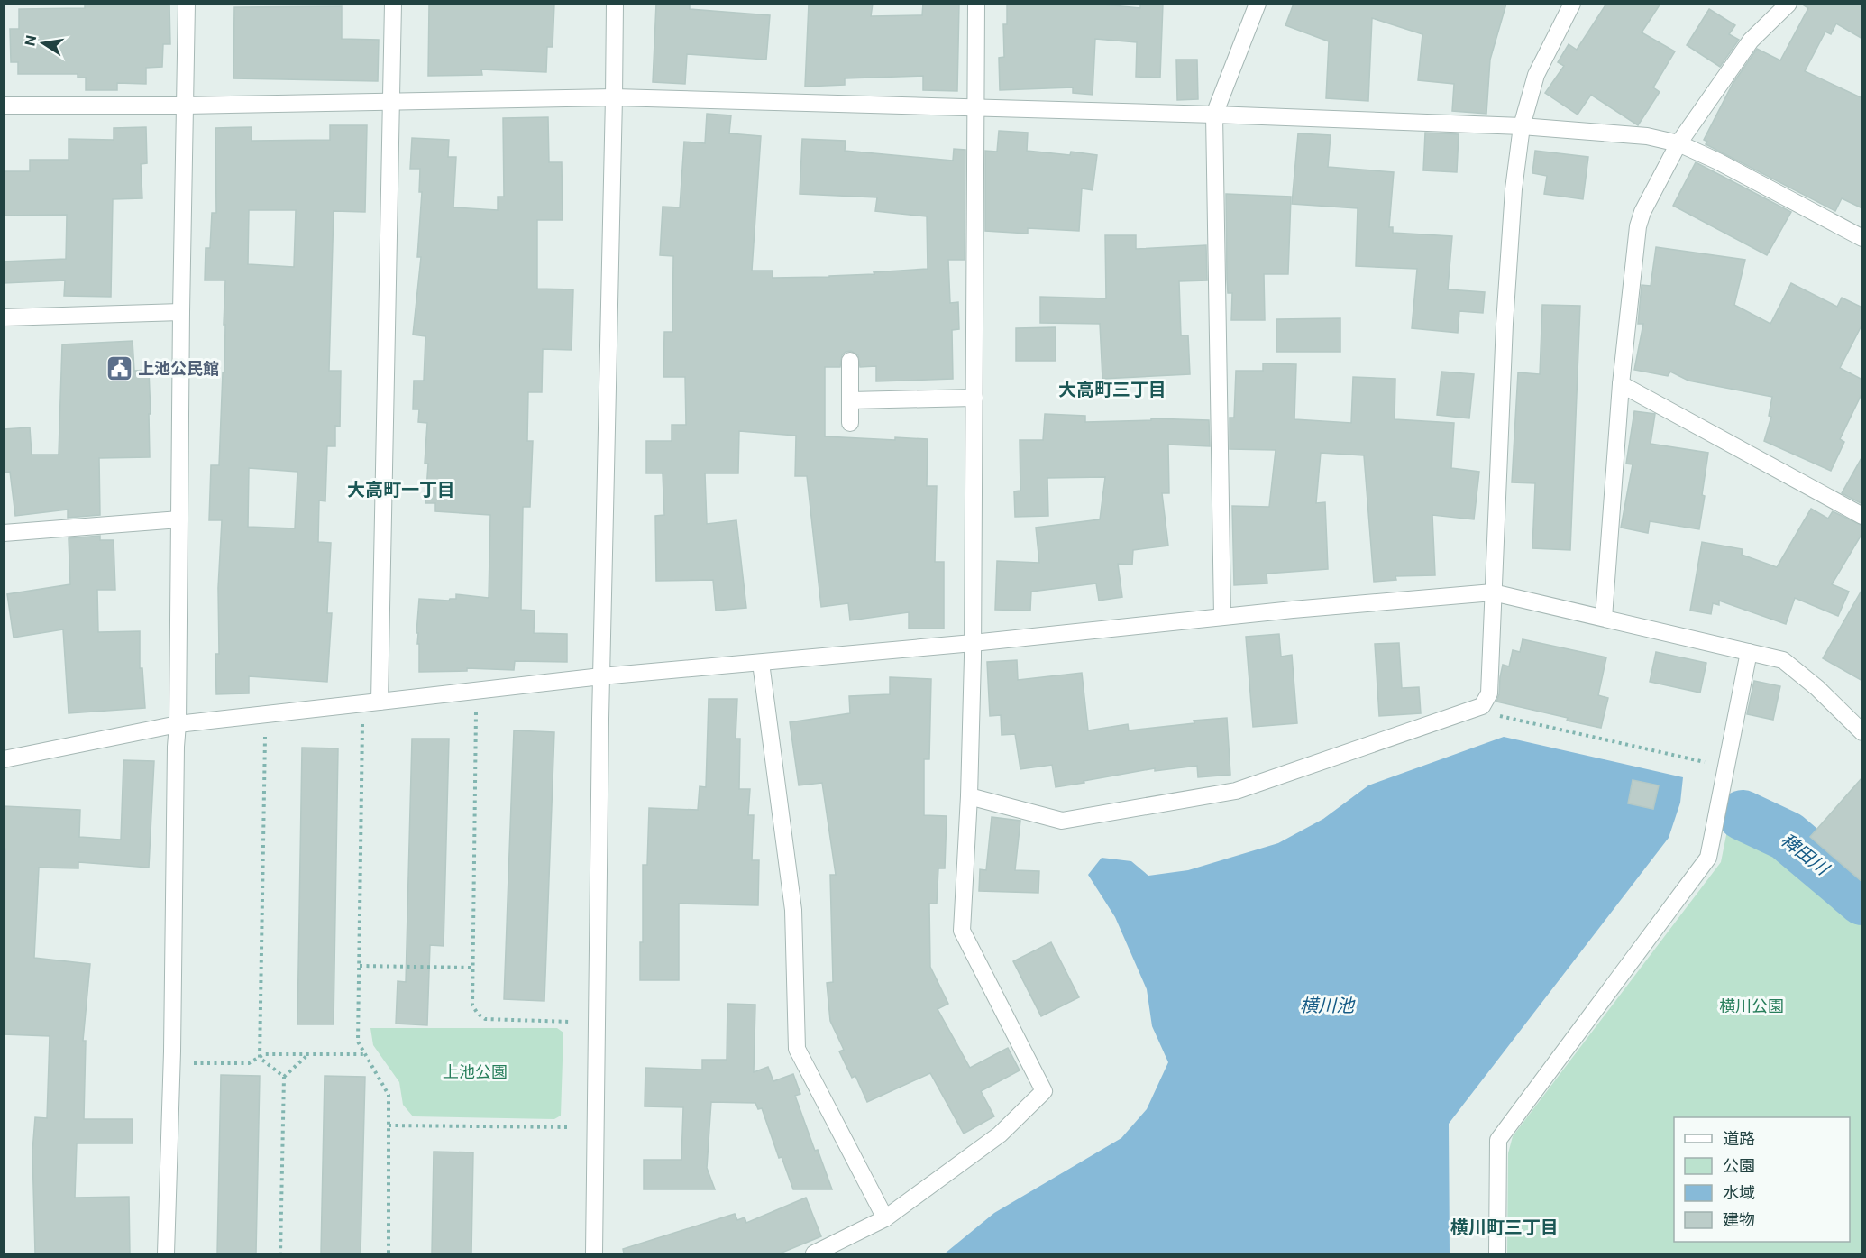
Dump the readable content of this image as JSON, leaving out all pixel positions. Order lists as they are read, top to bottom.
{
  "districts": ["大高町三丁目", "大高町一丁目", "横川町三丁目"],
  "water": ["稗田川", "横川池"],
  "parks": ["横川公園", "上池公園"],
  "places": {
    "public building": ["上池公民館"]
  },
  "legend": [
    "道路",
    "公園",
    "水域",
    "建物"
  ],
  "north": "left"
}
